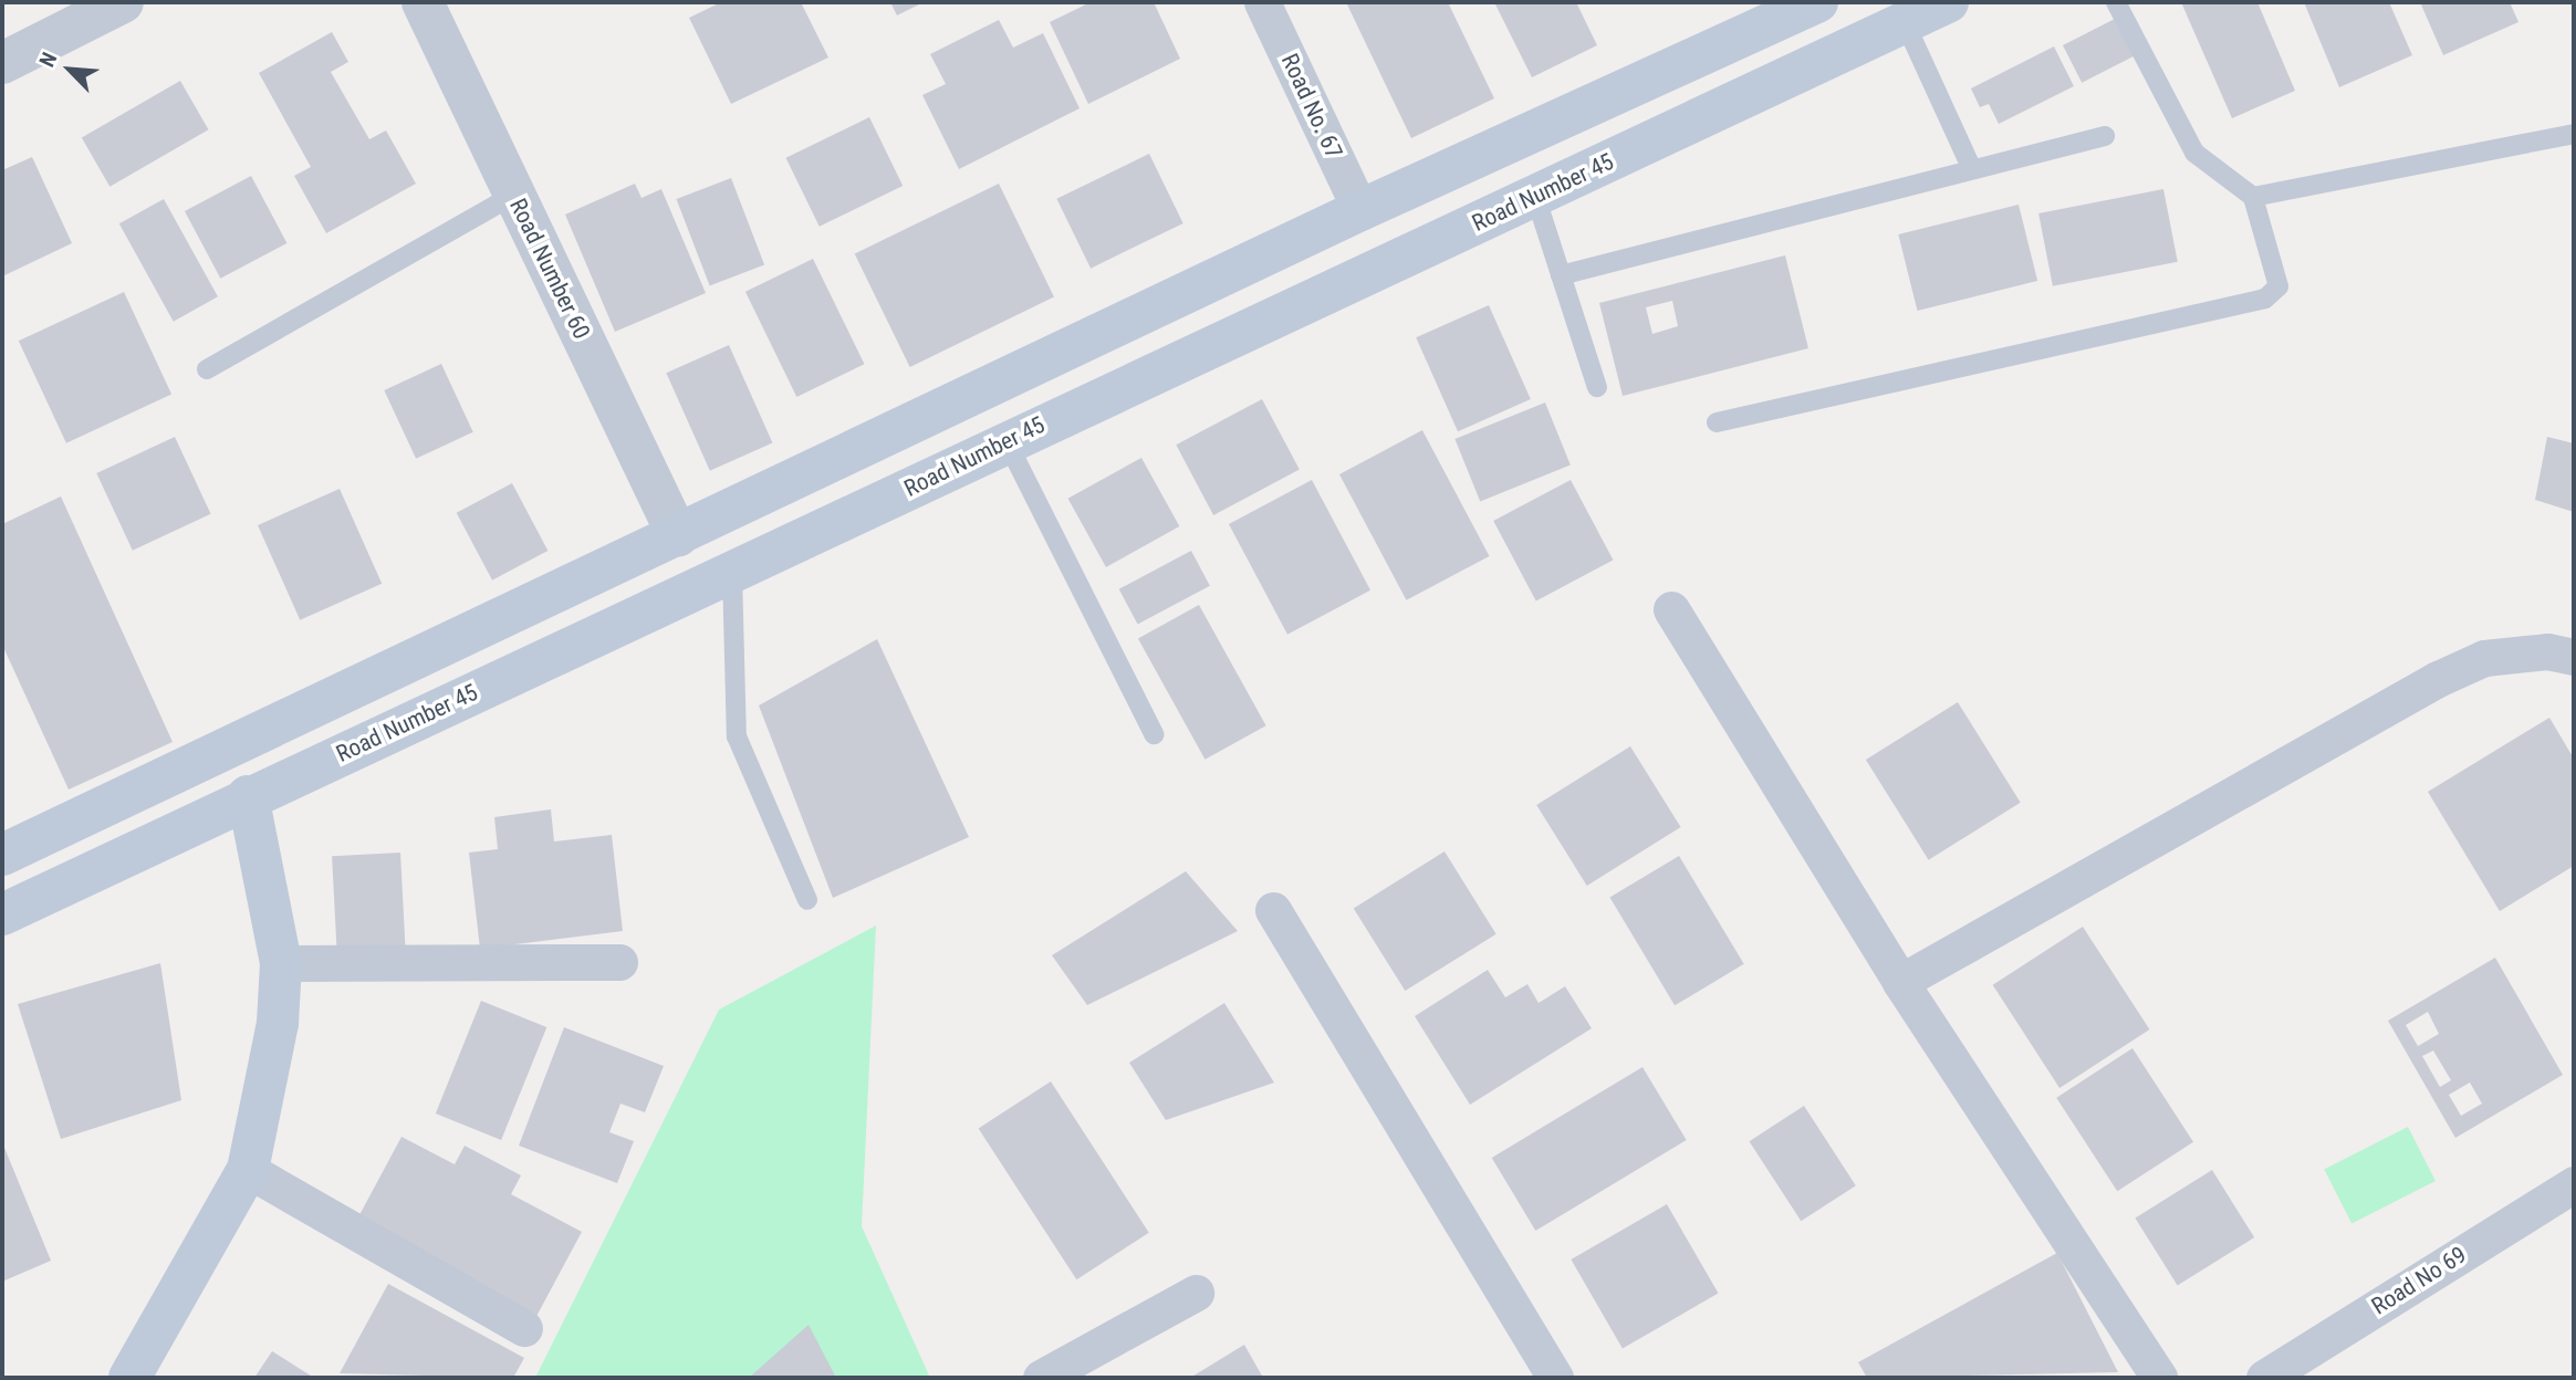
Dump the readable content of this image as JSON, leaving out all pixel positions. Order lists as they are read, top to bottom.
{
  "streets": {
    "main road": ["Road Number 45"],
    "street": ["Road No. 67", "Road Number 60", "Road No 69"]
  },
  "north": "top left"
}
